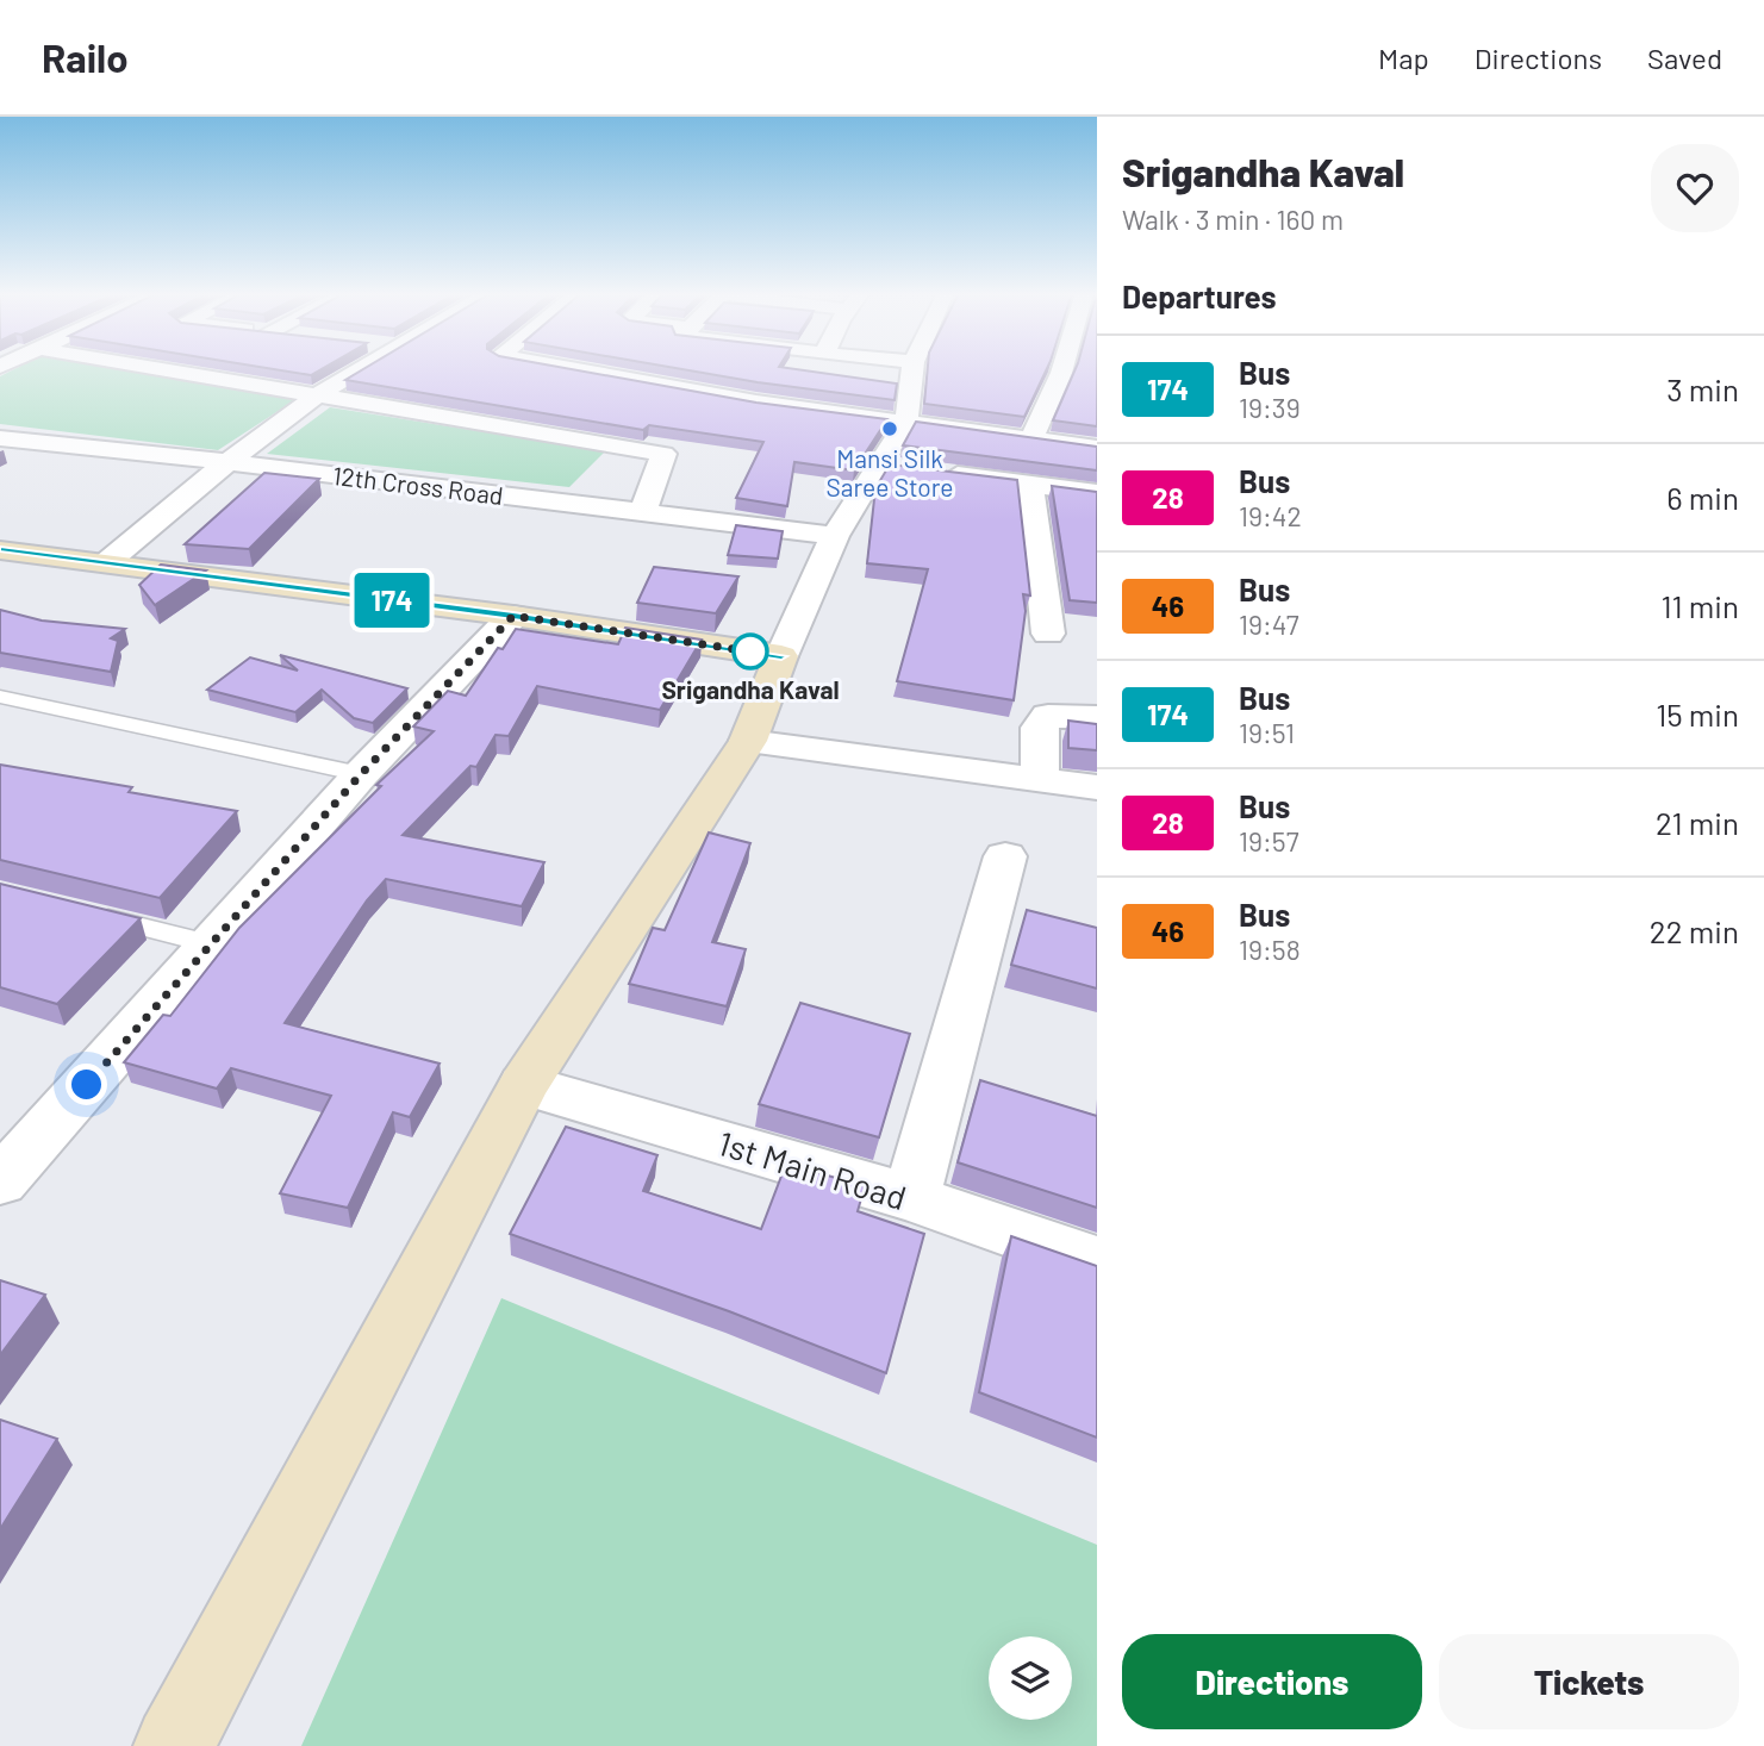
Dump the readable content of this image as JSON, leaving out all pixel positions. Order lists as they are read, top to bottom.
{
  "streets": {
    "street": ["12th Cross Road", "1st Main Road"]
  },
  "places": ["Mansi Silk Saree Store", "Srigandha Kaval"],
  "lines": ["bus line 174"],
  "page": {
    "header": "Railo",
    "nav": ["Map", "Directions", "Saved"],
    "on_map": "174",
    "heading": [
      ["Srigandha Kaval", "Walk · 3 min · 160 m"],
      "Departures"
    ],
    "list": [
      {
        "mark": "174",
        "name": "Bus",
        "note": "19:39",
        "value": "3 min"
      },
      {
        "mark": "28",
        "name": "Bus",
        "note": "19:42",
        "value": "6 min"
      },
      {
        "mark": "46",
        "name": "Bus",
        "note": "19:47",
        "value": "11 min"
      },
      {
        "mark": "174",
        "name": "Bus",
        "note": "19:51",
        "value": "15 min"
      },
      {
        "mark": "28",
        "name": "Bus",
        "note": "19:57",
        "value": "21 min"
      },
      {
        "mark": "46",
        "name": "Bus",
        "note": "19:58",
        "value": "22 min"
      }
    ],
    "buttons": ["Directions", "Tickets"]
  }
}
